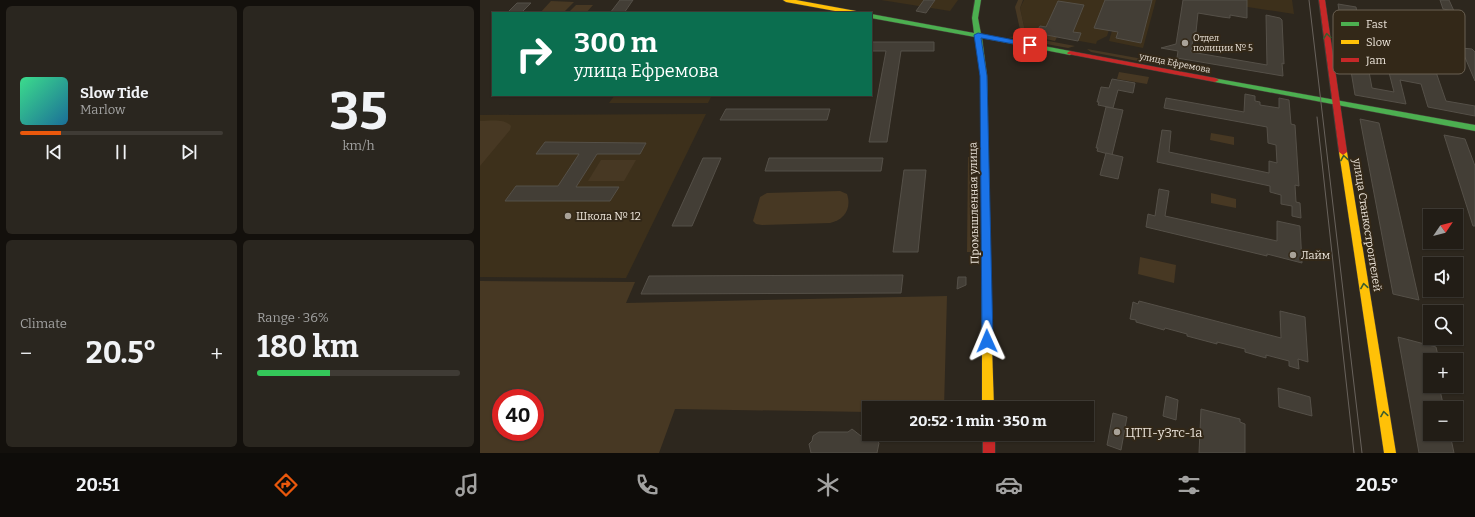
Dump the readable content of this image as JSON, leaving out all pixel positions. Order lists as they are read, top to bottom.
{
  "streets": {
    "street": ["улица Ефремова", "Промышленная улица", "улица Станкостроителей"]
  },
  "crossings": [
    ["улица Ефремова", "Промышленная улица"],
    ["улица Ефремова", "улица Станкостроителей"]
  ],
  "one_way": ["улица Станкостроителей"],
  "places": [
    "Отдел полиции № 5",
    "Школа № 12",
    "Лайм",
    "ЦТП-у3тс-1а"
  ],
  "legend": ["Fast", "Slow", "Jam"],
  "north": "top right",
  "page": {
    "tile": [
      ["35", "km/h"],
      "Climate",
      ["Range · 36%", "180 km"]
    ],
    "turn": ["300 m", "улица Ефремова"],
    "song": ["Slow Tide", "Marlow"],
    "map_buttons": ["+", "−"],
    "heat": ["−", "20.5°", "+"],
    "limit": "40",
    "trip": "20:52 · 1 min · 350 m",
    "tabs": ["20:51", "20.5°"]
  }
}
